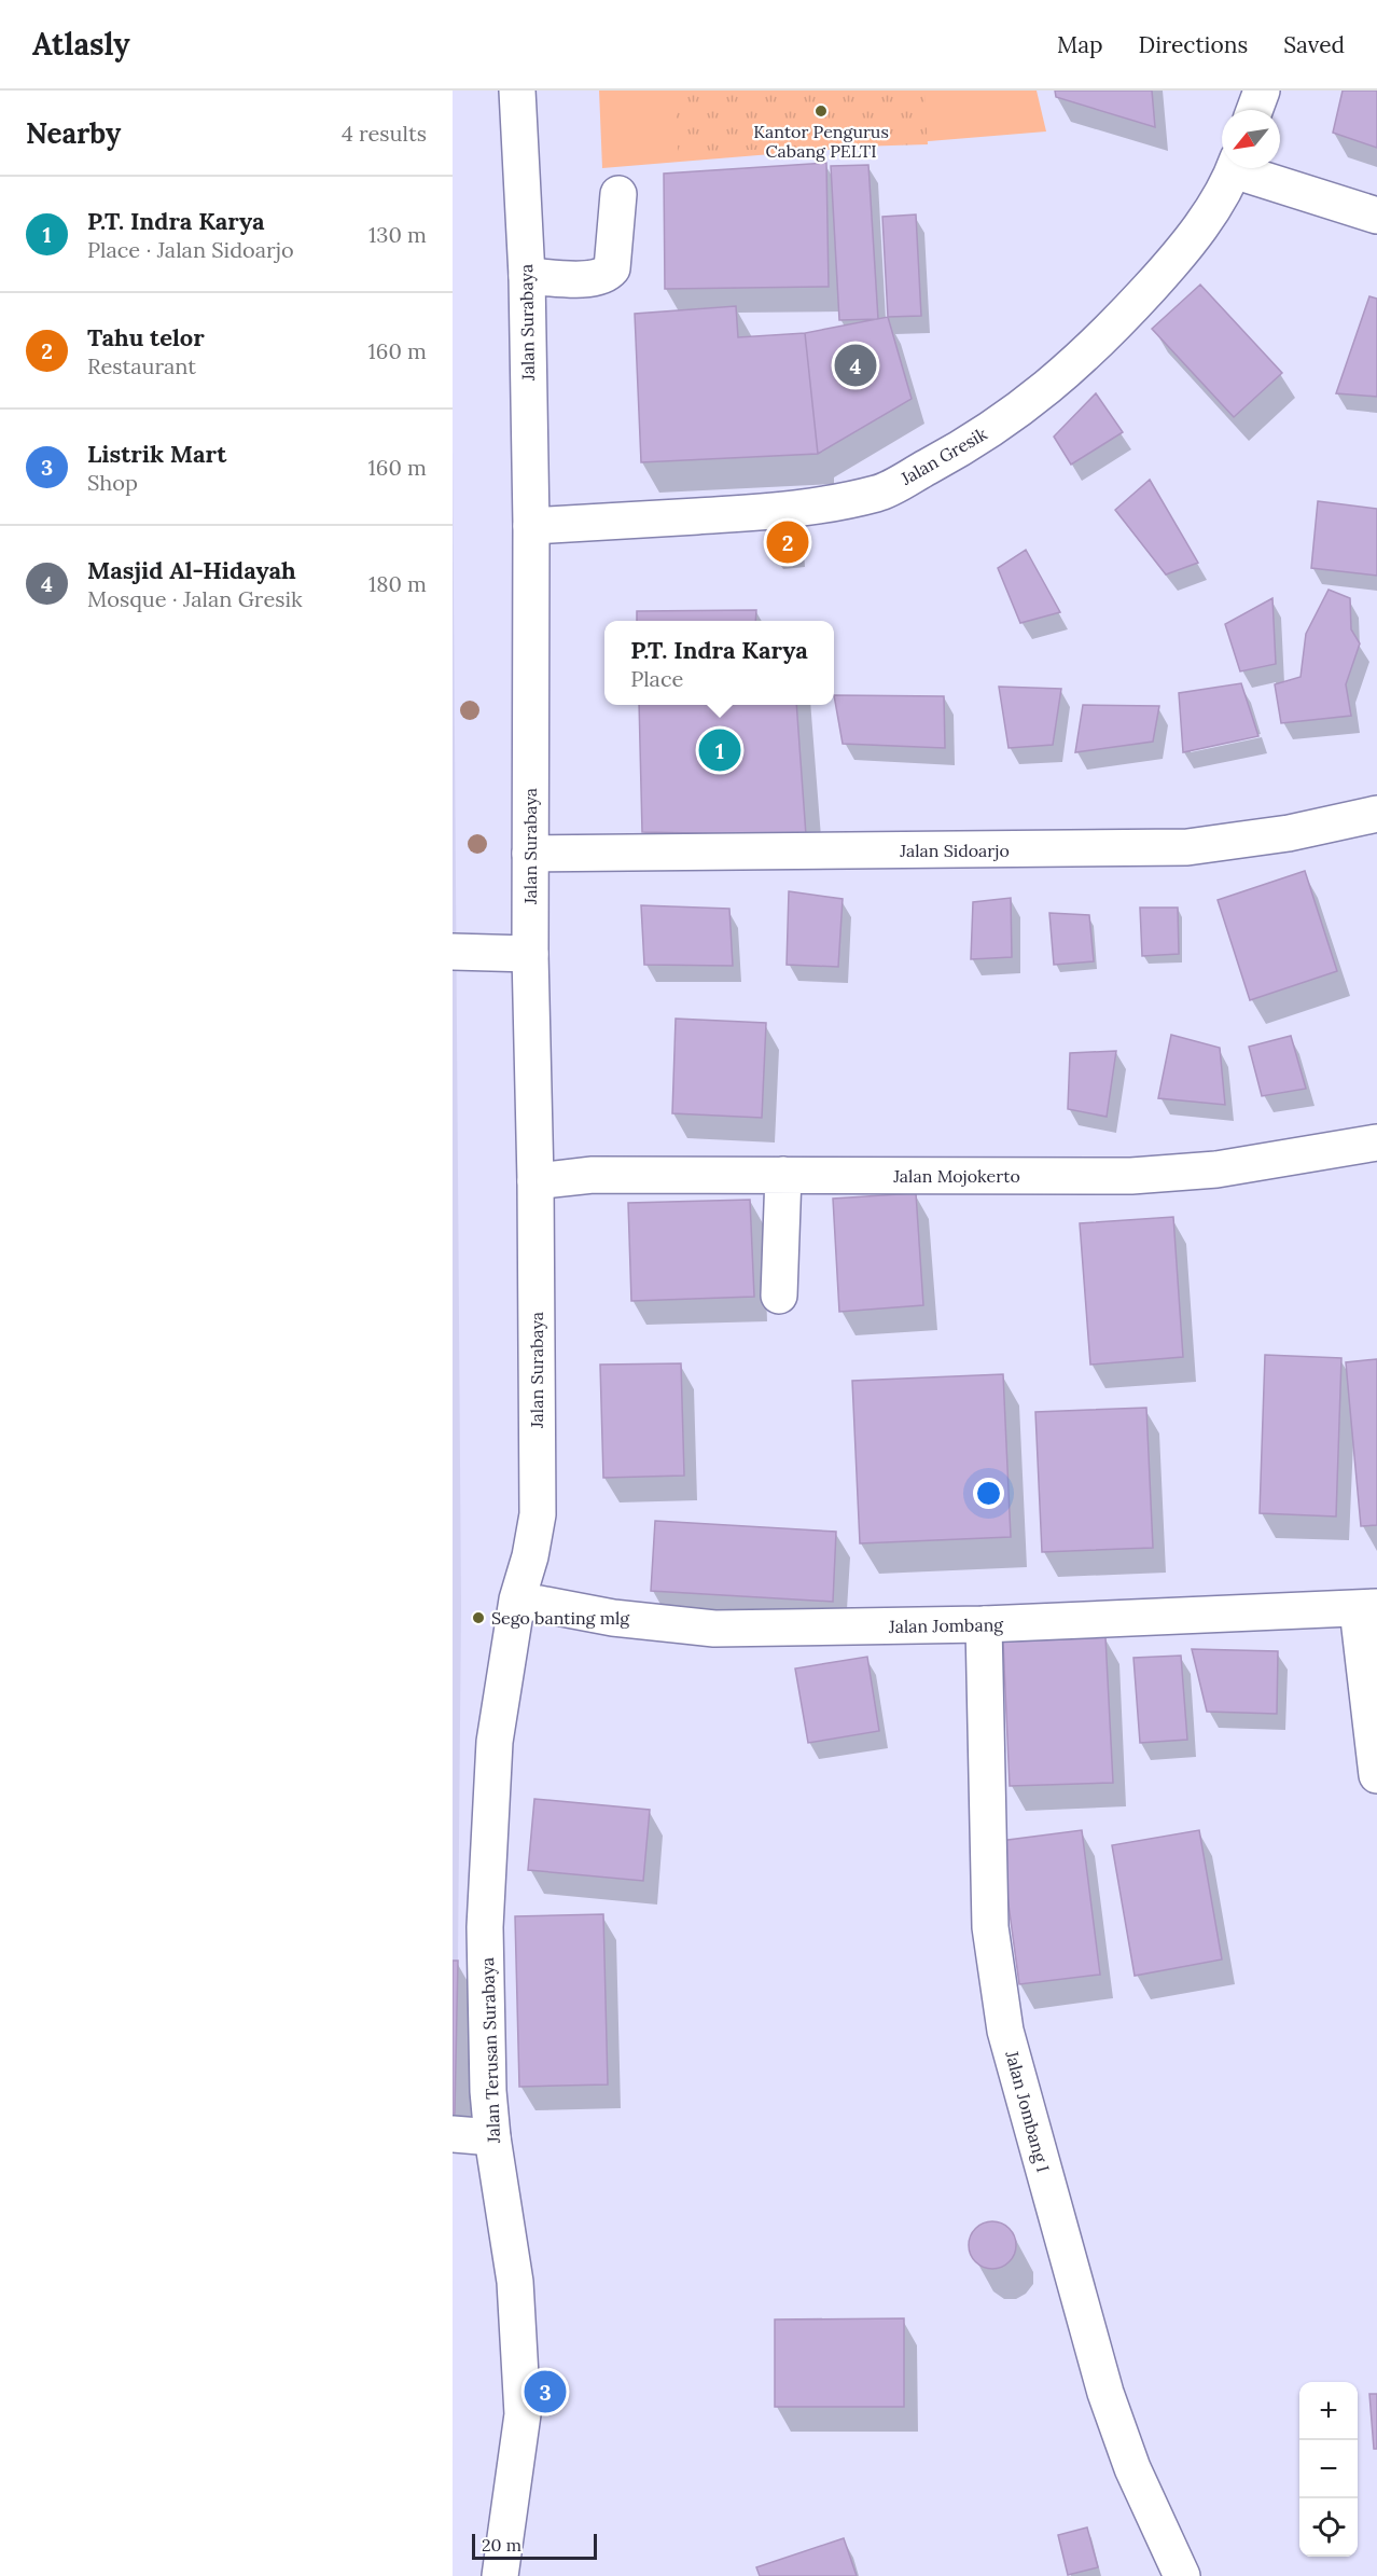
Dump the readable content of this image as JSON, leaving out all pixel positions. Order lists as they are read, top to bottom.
{
  "streets": {
    "street": [
      "Jalan Surabaya",
      "Jalan Gresik",
      "Jalan Sidoarjo",
      "Jalan Mojokerto",
      "Jalan Jombang",
      "Jalan Terusan Surabaya",
      "Jalan Jombang I"
    ]
  },
  "crossings": [
    ["Jalan Surabaya", "Jalan Gresik"],
    ["Jalan Surabaya", "Jalan Sidoarjo"],
    ["Jalan Surabaya", "Jalan Mojokerto"],
    ["Jalan Surabaya", "Jalan Jombang"],
    ["Jalan Surabaya", "Jalan Terusan Surabaya"],
    ["Jalan Jombang", "Jalan Terusan Surabaya"],
    ["Jalan Jombang", "Jalan Jombang I"]
  ],
  "places": ["Kantor Pengurus Cabang PELTI", "Sego banting mlg"],
  "scale_bar": "20 m",
  "north": "bottom left",
  "page": {
    "header": "Atlasly",
    "nav": ["Map", "Directions", "Saved"],
    "heading": ["Nearby", "4 results"],
    "list": [
      {
        "mark": "1",
        "name": "P.T. Indra Karya",
        "note": "Place · Jalan Sidoarjo",
        "value": "130 m"
      },
      {
        "mark": "2",
        "name": "Tahu telor",
        "note": "Restaurant",
        "value": "160 m"
      },
      {
        "mark": "3",
        "name": "Listrik Mart",
        "note": "Shop",
        "value": "160 m"
      },
      {
        "mark": "4",
        "name": "Masjid Al-Hidayah",
        "note": "Mosque · Jalan Gresik",
        "value": "180 m"
      }
    ],
    "pins": [
      "4",
      "2",
      "1",
      "3"
    ],
    "popup": ["P.T. Indra Karya", "Place"],
    "map_buttons": ["+", "−"],
    "scale": "20 m"
  }
}
